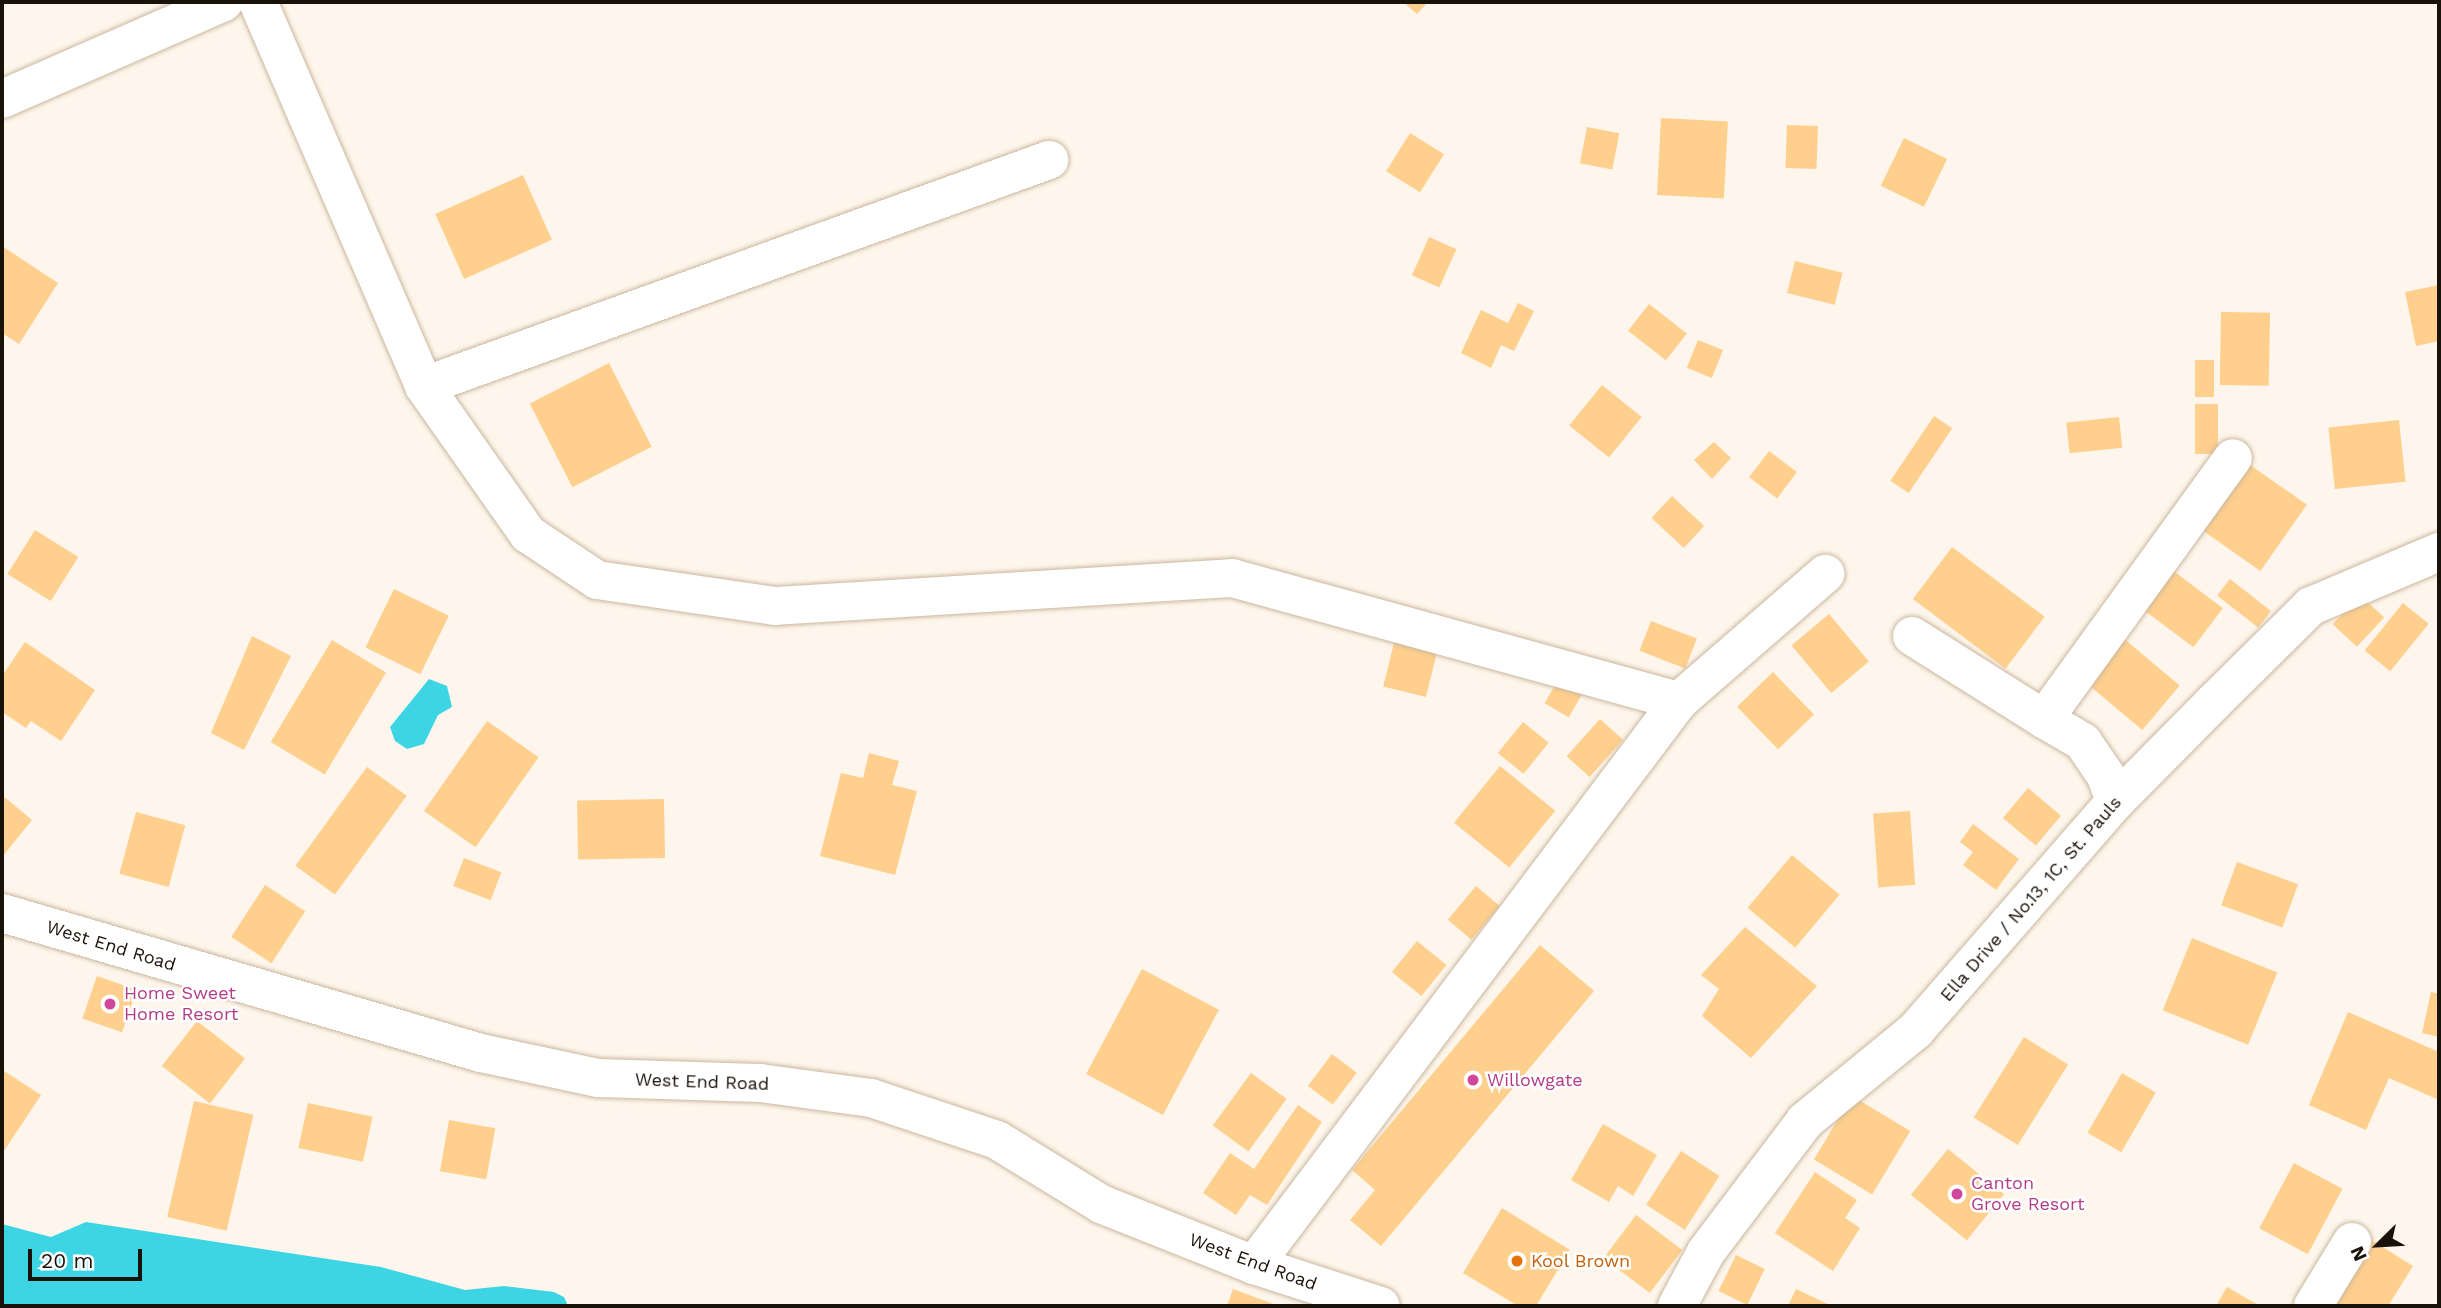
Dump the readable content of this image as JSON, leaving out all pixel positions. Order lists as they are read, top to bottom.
{
  "streets": {
    "street": ["Ella Drive / No.13, 1C, St. Pauls", "West End Road"]
  },
  "places": [
    "Home Sweet Home Resort",
    "Willowgate",
    "Canton Grove Resort",
    "Kool Brown"
  ],
  "scale_bar": "20 m",
  "north": "bottom left"
}
